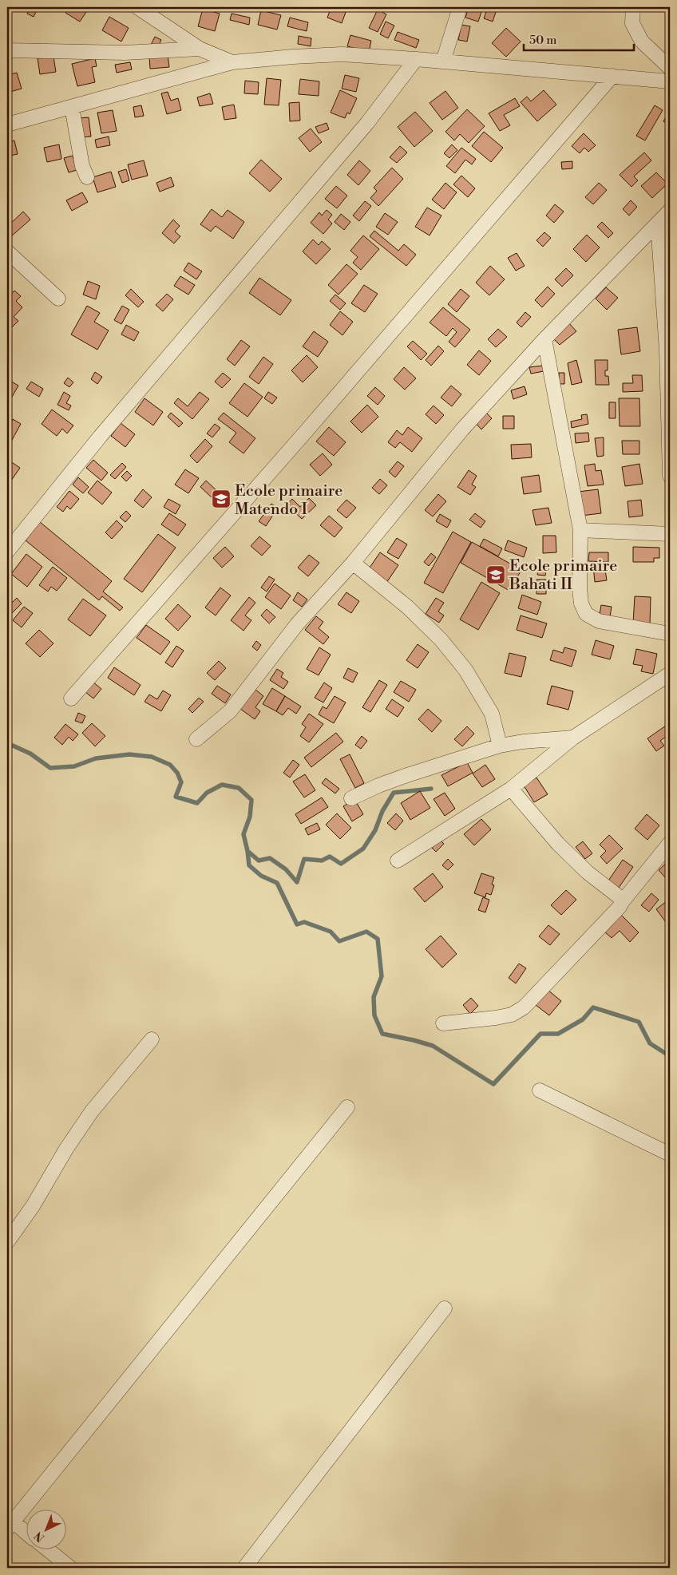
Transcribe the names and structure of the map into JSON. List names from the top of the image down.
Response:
{
  "places": {
    "school or university": ["Ecole primaire Matendo I", "Ecole primaire Bahati II"]
  },
  "scale_bar": "50 m",
  "north": "bottom left"
}
